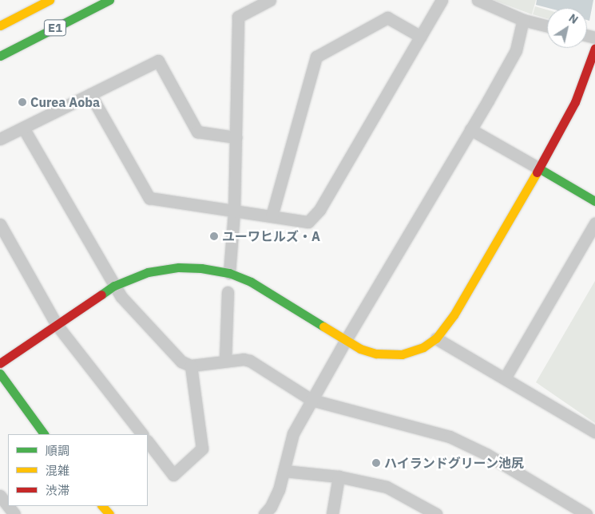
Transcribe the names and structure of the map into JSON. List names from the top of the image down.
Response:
{
  "streets": {
    "main road": ["E1"]
  },
  "places": ["Curea Aoba", "ユーワヒルズ・A", "ハイランドグリーン池尻"],
  "legend": ["順調", "混雑", "渋滞"],
  "north": "top right"
}
